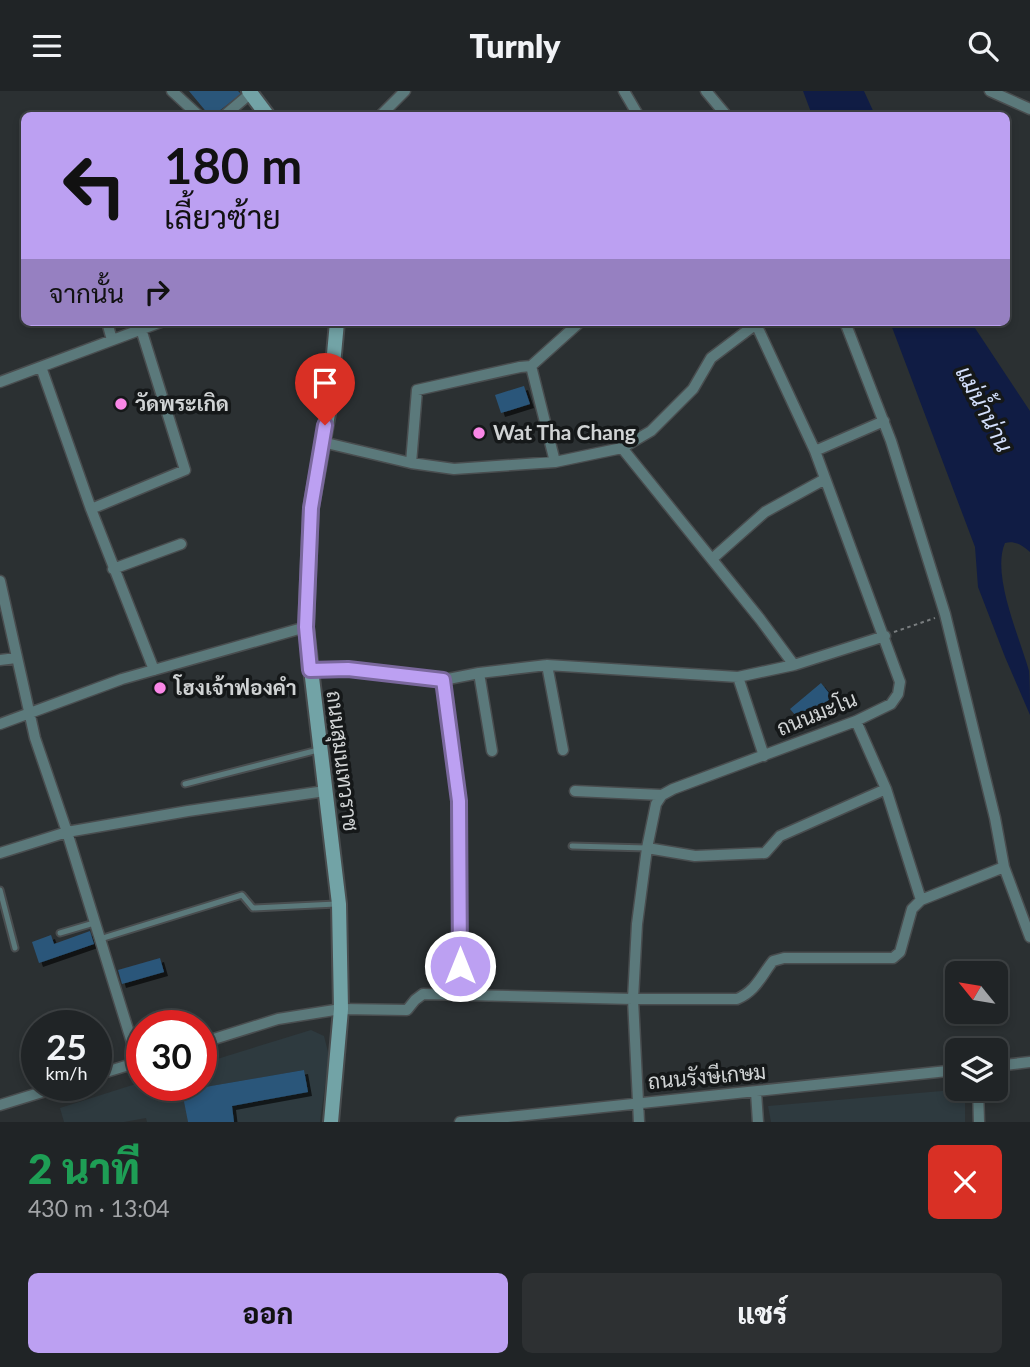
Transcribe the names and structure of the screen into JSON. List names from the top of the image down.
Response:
{
  "streets": {
    "street": ["ถนนมะโน", "ถนนสุมนเทวราช", "ถนนรังษีเกษม"]
  },
  "water": ["แม่น้ำน่าน"],
  "places": ["วัดพระเกิด", "Wat Tha Chang", "โฮงเจ้าฟองคำ"],
  "north": "top left",
  "page": {
    "header": "Turnly",
    "turn": ["180 m", "เลี้ยวซ้าย"],
    "then": "จากนั้น",
    "speed": "25 km/h",
    "limit": "30",
    "heading": ["2 นาที", "430 m · 13:04"],
    "buttons": ["ออก", "แชร์"]
  }
}
